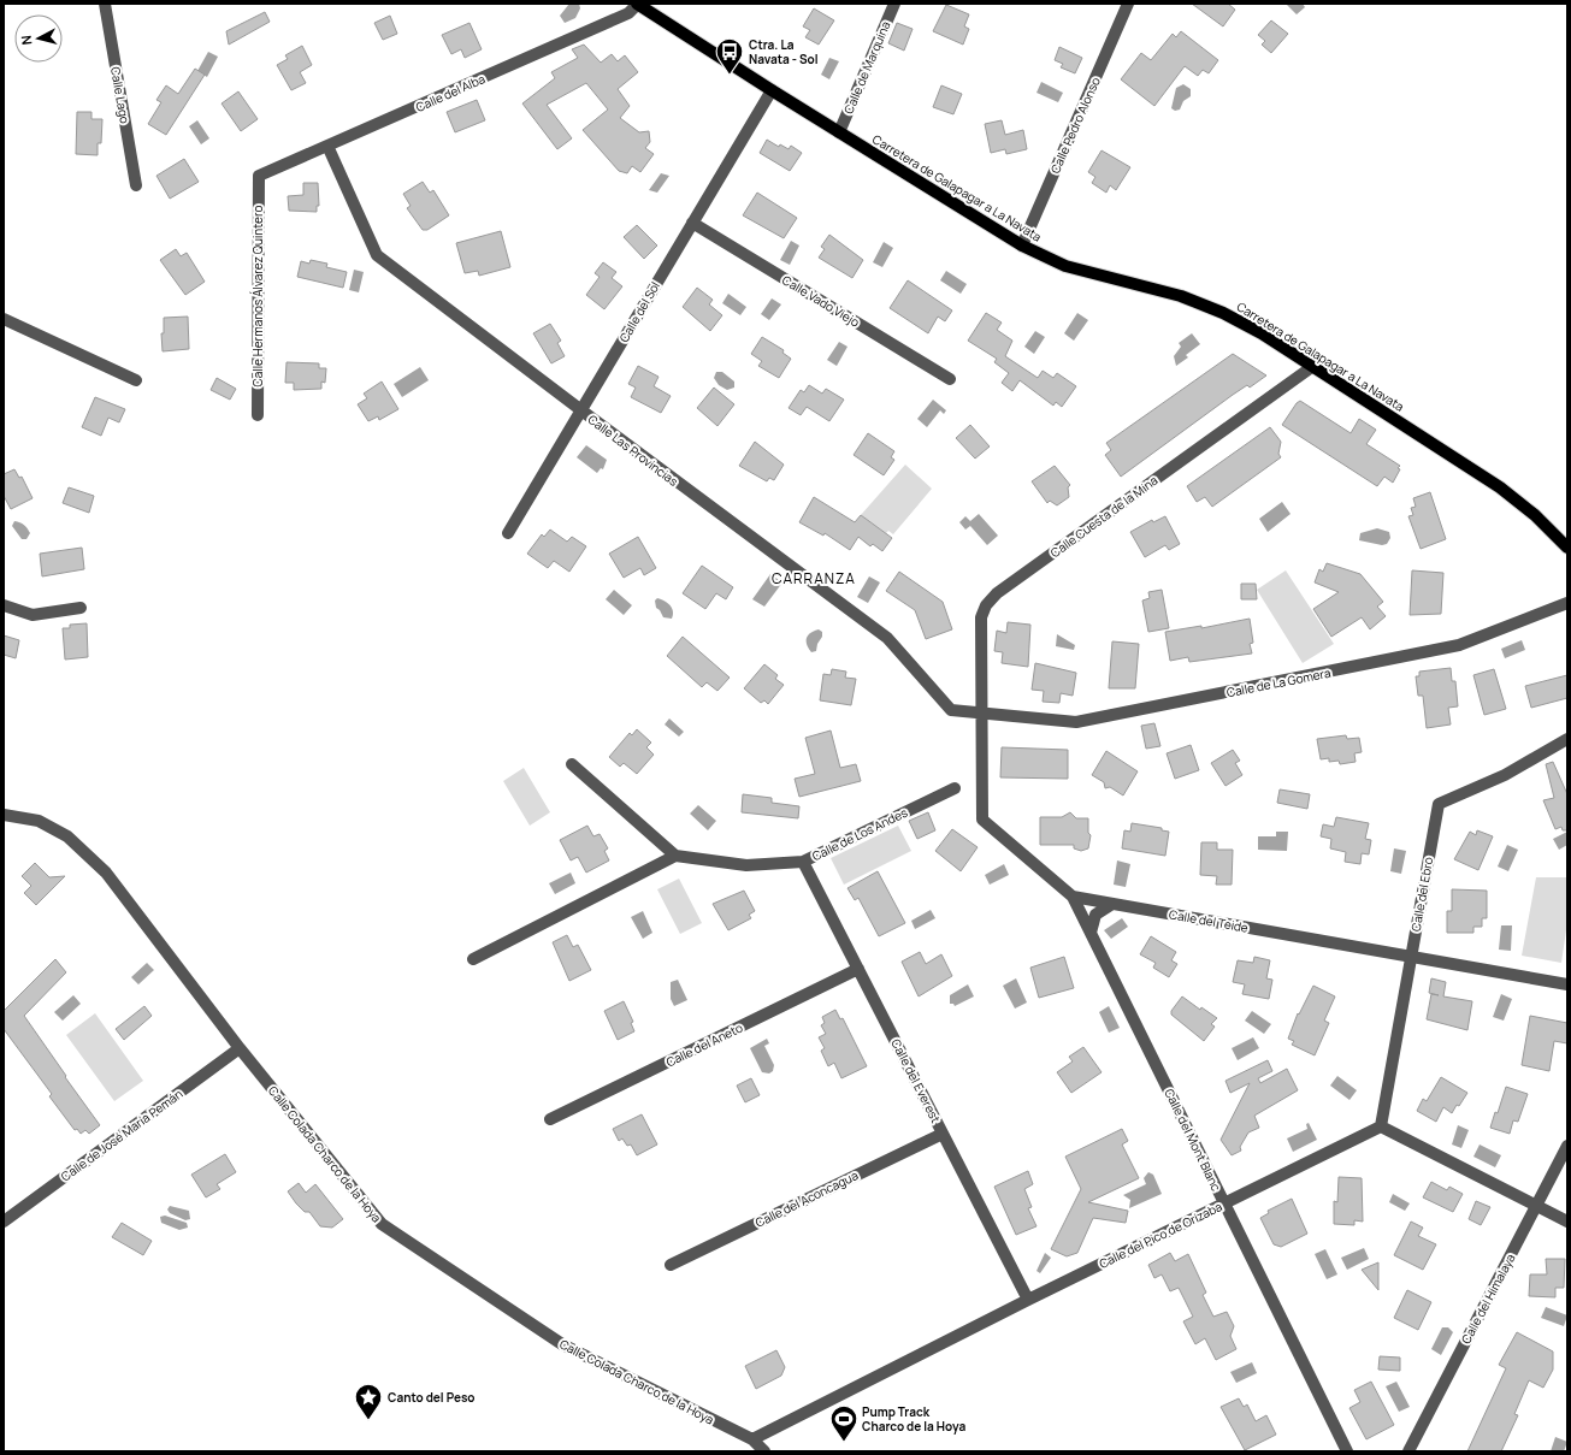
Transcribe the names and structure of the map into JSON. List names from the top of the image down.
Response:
{
  "streets": {
    "main road": ["Carretera de Galapagar a La Navata"],
    "street": [
      "Calle de Marquina",
      "Calle del Alba",
      "Calle Lago",
      "Calle Pedro Alonso",
      "Calle Hermanos Álvarez Quintero",
      "Calle Vado Viejo",
      "Calle del Sol",
      "Calle Las Provincias",
      "Calle Cuesta de la Mina",
      "Calle de La Gomera",
      "Calle de Los Andes",
      "Calle del Ebro",
      "Calle del Teide",
      "Calle del Aneto",
      "Calle del Everest",
      "Calle de José María Pemán",
      "Calle del Mont Blanc",
      "Calle Colada Charco de la Hoya",
      "Calle del Aconcagua",
      "Calle del Pico de Orizaba",
      "Calle del Himalaya"
    ]
  },
  "crossings": [
    ["Calle de Marquina", "Carretera de Galapagar a La Navata"],
    ["Calle del Alba", "Carretera de Galapagar a La Navata"],
    ["Calle del Alba", "Calle Hermanos Álvarez Quintero"],
    ["Calle del Alba", "Calle Las Provincias"],
    ["Calle Pedro Alonso", "Carretera de Galapagar a La Navata"],
    ["Carretera de Galapagar a La Navata", "Calle del Sol"],
    ["Carretera de Galapagar a La Navata", "Calle Cuesta de la Mina"],
    ["Calle Vado Viejo", "Calle del Sol"],
    ["Calle del Sol", "Calle Las Provincias"],
    ["Calle Las Provincias", "Calle Cuesta de la Mina"],
    ["Calle Las Provincias", "Calle de La Gomera"],
    ["Calle Cuesta de la Mina", "Calle de La Gomera"],
    ["Calle de Los Andes", "Calle del Everest"],
    ["Calle del Ebro", "Calle del Teide"],
    ["Calle del Ebro", "Calle del Pico de Orizaba"],
    ["Calle del Teide", "Calle del Mont Blanc"],
    ["Calle del Aneto", "Calle del Everest"],
    ["Calle del Everest", "Calle del Aconcagua"],
    ["Calle del Everest", "Calle del Pico de Orizaba"],
    ["Calle de José María Pemán", "Calle Colada Charco de la Hoya"],
    ["Calle del Mont Blanc", "Calle del Pico de Orizaba"],
    ["Calle Colada Charco de la Hoya", "Calle del Pico de Orizaba"]
  ],
  "districts": ["CARRANZA"],
  "places": {
    "bus stop": ["Ctra. La Navata - Sol"],
    "place": ["Canto del Peso"],
    "sports": ["Pump Track Charco de la Hoya"]
  },
  "north": "left"
}
